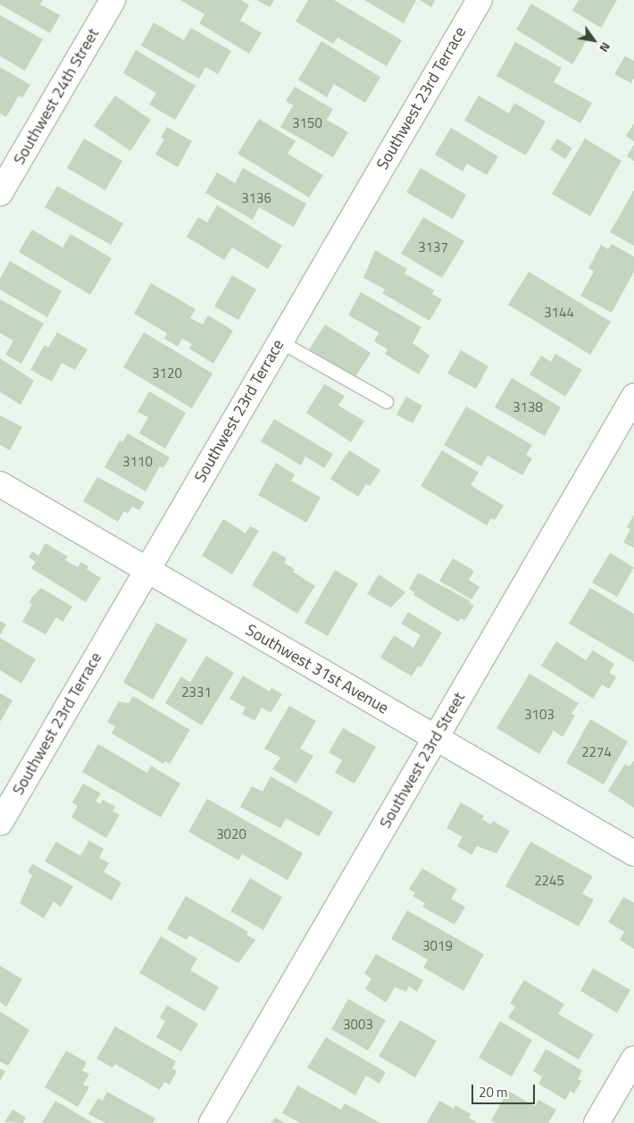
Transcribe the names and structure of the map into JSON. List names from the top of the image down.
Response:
{
  "streets": {
    "street": [
      "Southwest 24th Street",
      "Southwest 23rd Terrace",
      "Southwest 31st Avenue",
      "Southwest 23rd Street"
    ]
  },
  "crossings": [
    ["Southwest 23rd Terrace", "Southwest 31st Avenue"],
    ["Southwest 31st Avenue", "Southwest 23rd Street"]
  ],
  "house_numbers": [
    "3150",
    "3136",
    "3137",
    "3144",
    "3120",
    "3138",
    "3110",
    "2331",
    "3103",
    "2274",
    "3020",
    "2245",
    "3019",
    "3003"
  ],
  "scale_bar": "20 m",
  "north": "bottom right"
}
